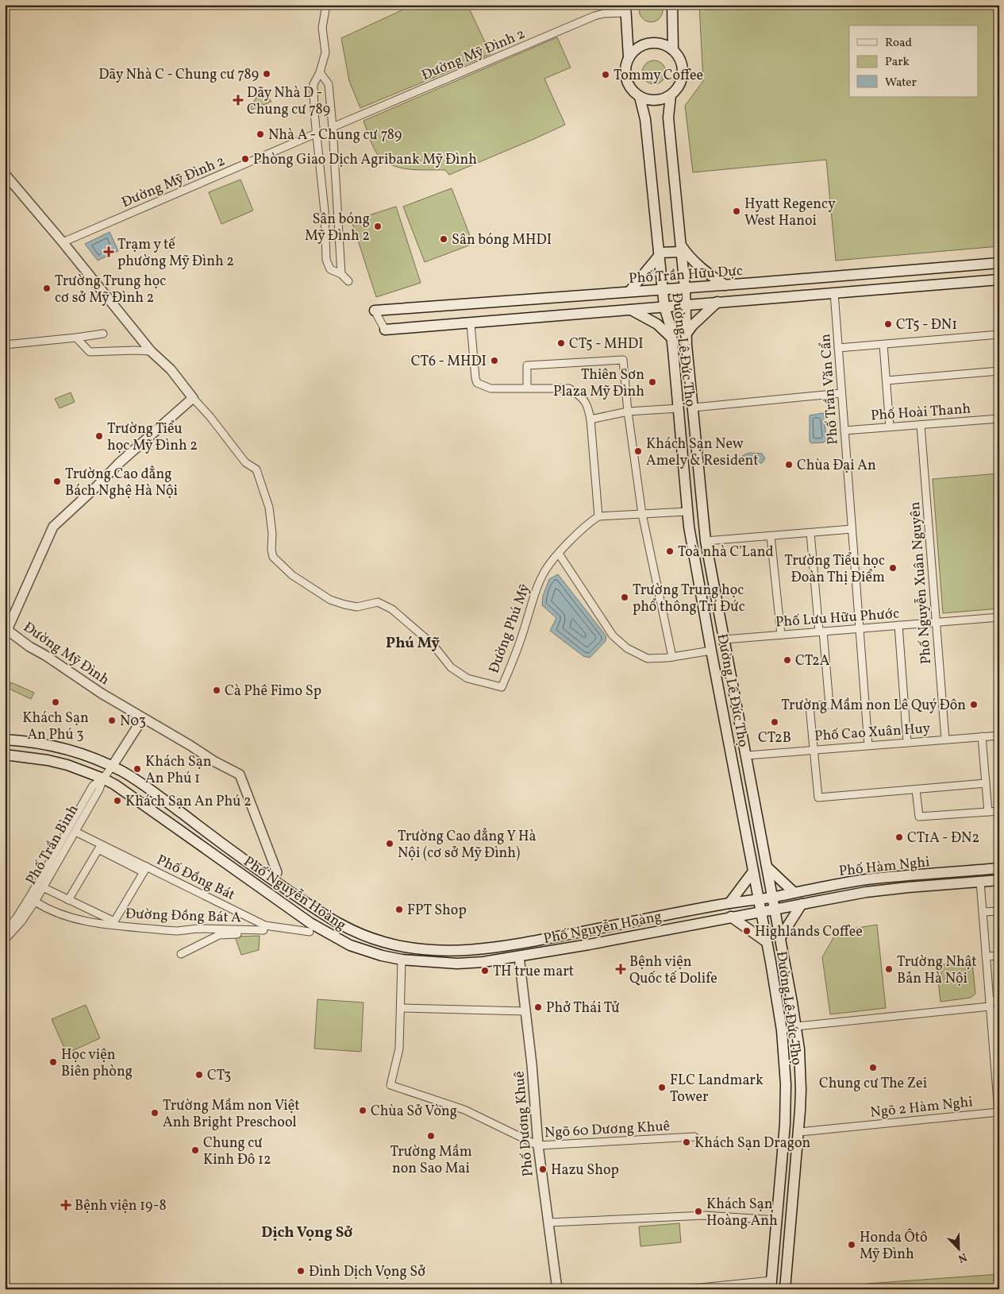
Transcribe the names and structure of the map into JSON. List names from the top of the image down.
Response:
{
  "streets": {
    "main road": [
      "Phố Trần Hữu Dực",
      "Đường Lê Đức Thọ",
      "Phố Hàm Nghi",
      "Phố Nguyễn Hoàng"
    ],
    "street": [
      "Đường Mỹ Đình 2",
      "Phố Trần Văn Cẩn",
      "Phố Hoài Thanh",
      "Phố Nguyễn Xuân Nguyên",
      "Phố Lưu Hữu Phước",
      "Đường Phú Mỹ",
      "Đường Mỹ Đình",
      "Phố Cao Xuân Huy",
      "Phố Trần Bình",
      "Phố Đồng Bát",
      "Đường Đồng Bát A",
      "Ngõ 2 Hàm Nghi",
      "Phố Dương Khuê",
      "Ngõ 60 Dương Khuê"
    ]
  },
  "crossings": [
    ["Phố Trần Hữu Dực", "Đường Lê Đức Thọ"],
    ["Đường Lê Đức Thọ", "Phố Lưu Hữu Phước"],
    ["Đường Lê Đức Thọ", "Phố Cao Xuân Huy"],
    ["Đường Lê Đức Thọ", "Phố Hàm Nghi"],
    ["Đường Lê Đức Thọ", "Phố Nguyễn Hoàng"],
    ["Đường Lê Đức Thọ", "Ngõ 2 Hàm Nghi"],
    ["Phố Trần Văn Cẩn", "Phố Hoài Thanh"],
    ["Phố Trần Văn Cẩn", "Phố Lưu Hữu Phước"],
    ["Phố Trần Văn Cẩn", "Phố Cao Xuân Huy"],
    ["Phố Hoài Thanh", "Phố Nguyễn Xuân Nguyên"],
    ["Phố Nguyễn Xuân Nguyên", "Phố Lưu Hữu Phước"],
    ["Phố Nguyễn Xuân Nguyên", "Phố Cao Xuân Huy"],
    ["Đường Phú Mỹ", "Đường Mỹ Đình"],
    ["Đường Mỹ Đình", "Phố Trần Bình"],
    ["Đường Mỹ Đình", "Phố Nguyễn Hoàng"],
    ["Phố Trần Bình", "Phố Đồng Bát"],
    ["Phố Trần Bình", "Phố Nguyễn Hoàng"],
    ["Phố Trần Bình", "Đường Đồng Bát A"],
    ["Phố Hàm Nghi", "Phố Nguyễn Hoàng"],
    ["Phố Hàm Nghi", "Ngõ 2 Hàm Nghi"],
    ["Phố Nguyễn Hoàng", "Phố Dương Khuê"],
    ["Phố Dương Khuê", "Ngõ 60 Dương Khuê"]
  ],
  "districts": ["Phú Mỹ", "Dịch Vọng Sở"],
  "places": {
    "other": [
      "Dãy Nhà C - Chung cư 789",
      "Tommy Coffee",
      "Nhà A - Chung cư 789",
      "Phòng Giao Dịch Agribank Mỹ Đình",
      "Hyatt Regency West Hanoi",
      "Sân bóng Mỹ Đình 2",
      "Sân bóng MHDI",
      "Trường Trung học cơ sở Mỹ Đình 2",
      "CT5 - ĐN1",
      "CT5 - MHDI",
      "CT6 - MHDI",
      "Thiên Sơn Plaza Mỹ Đình",
      "Trường Tiểu học Mỹ Đình 2",
      "Khách Sạn New Amely & Resident",
      "Chùa Đại An",
      "Trường Cao đẳng Bách Nghệ Hà Nội",
      "Toà nhà C'Land",
      "Trường Tiểu học Đoàn Thị Điểm",
      "Trường Trung học phổ thông Trí Đức",
      "CT2A",
      "Cà Phê Fimo Sp",
      "Khách Sạn An Phú 3",
      "Trường Mầm non Lê Quý Đôn",
      "N03",
      "CT2B",
      "Khách Sạn An Phú 1",
      "Khách Sạn An Phú 2",
      "CT1A - ĐN2",
      "Trường Cao đẳng Y Hà Nội (cơ sở Mỹ Đình)",
      "FPT Shop",
      "Highlands Coffee",
      "Trường Nhật Bản Hà Nội",
      "TH true mart",
      "Phở Thái Tử",
      "Học viện Biên phòng",
      "Chung cư The Zei",
      "CT3",
      "FLC Landmark Tower",
      "Chùa Sở Vòng",
      "Trường Mầm non Việt Anh Bright Preschool",
      "Trường Mầm non Sao Mai",
      "Khách Sạn Dragon",
      "Chung cư Kinh Đô 12",
      "Hazu Shop",
      "Khách Sạn Hoàng Anh",
      "Honda Ôtô Mỹ Đình",
      "Đình Dịch Vọng Sở"
    ],
    "health": [
      "Dãy Nhà D - Chung cư 789",
      "Trạm y tế phường Mỹ Đình 2",
      "Bệnh viện Quốc tế Dolife",
      "Bệnh viện 19-8"
    ]
  },
  "legend": ["Road", "Park", "Water"],
  "north": "bottom right"
}
